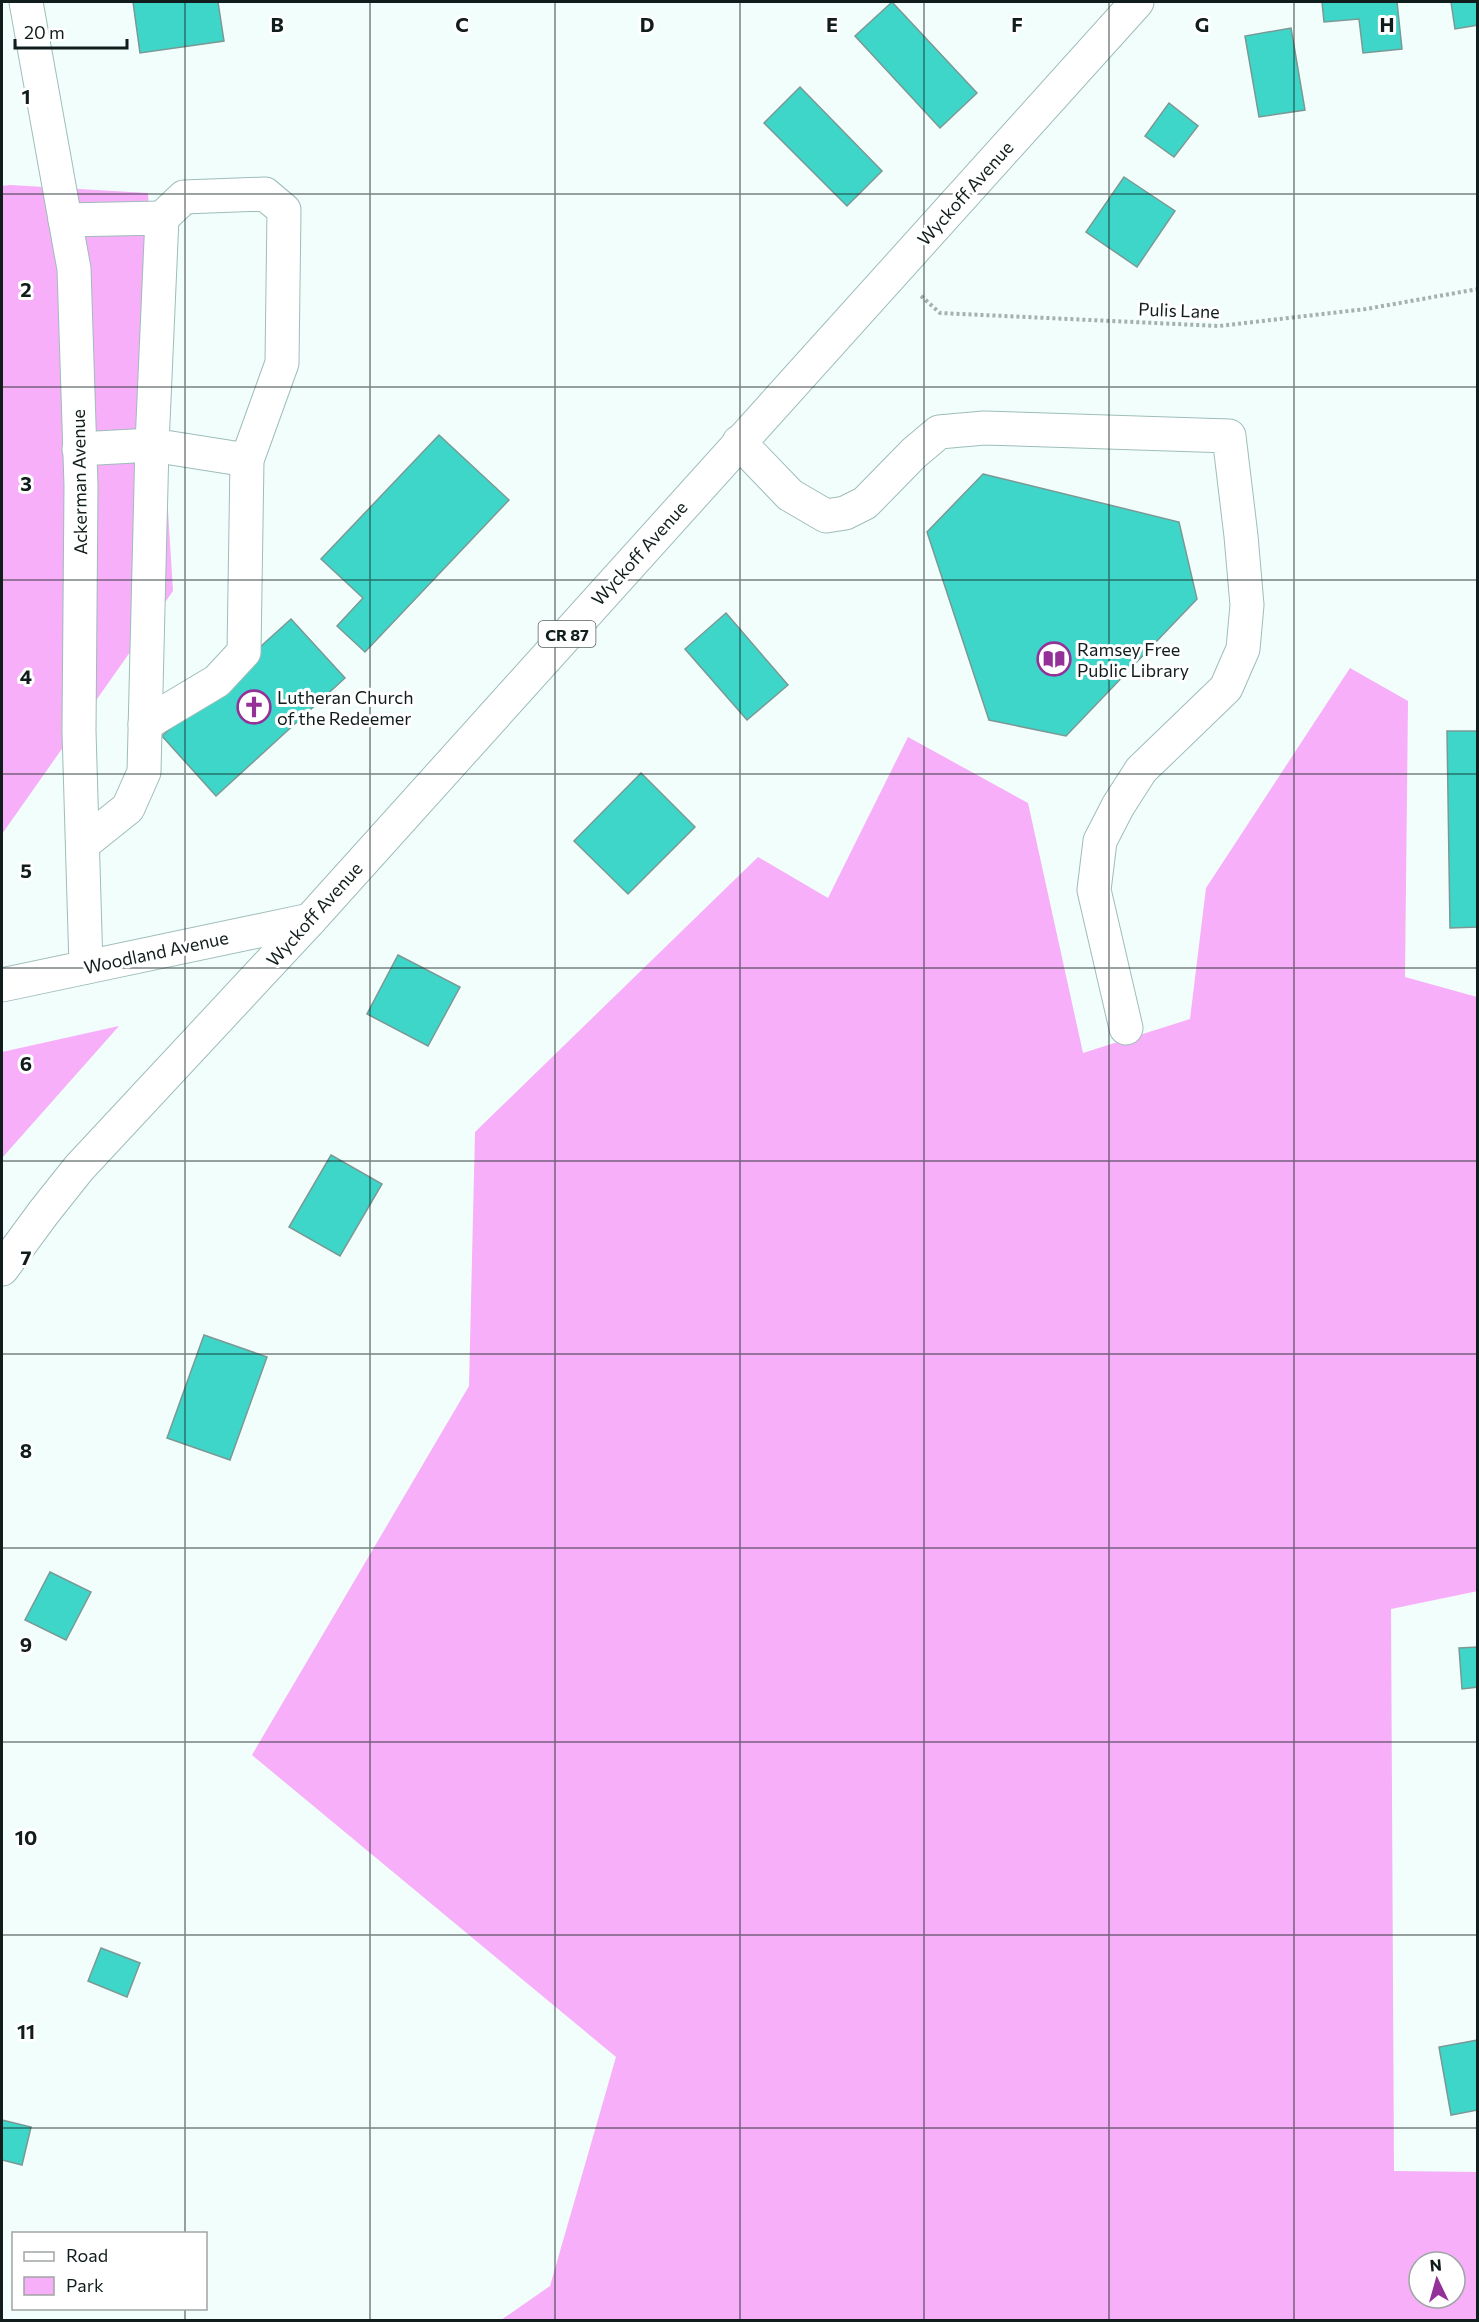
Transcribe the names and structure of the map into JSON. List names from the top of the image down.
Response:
{
  "streets": {
    "main road": [
      "Wyckoff Avenue",
      "Ackerman Avenue",
      "CR 87",
      "Woodland Avenue"
    ],
    "path": ["Pulis Lane"]
  },
  "crossings": [
    ["Wyckoff Avenue", "Pulis Lane"],
    ["Wyckoff Avenue", "Woodland Avenue"],
    ["Ackerman Avenue", "Woodland Avenue"]
  ],
  "places": {
    "library": ["Ramsey Free Public Library"],
    "church": ["Lutheran Church of the Redeemer"]
  },
  "legend": ["Road", "Park"],
  "scale_bar": "20 m",
  "north": "top",
  "grid": {
    "columns": [
      "B",
      "C",
      "D",
      "E",
      "F",
      "G",
      "H"
    ],
    "rows": [
      "1",
      "2",
      "3",
      "4",
      "5",
      "6",
      "7",
      "8",
      "9",
      "10",
      "11"
    ]
  }
}
